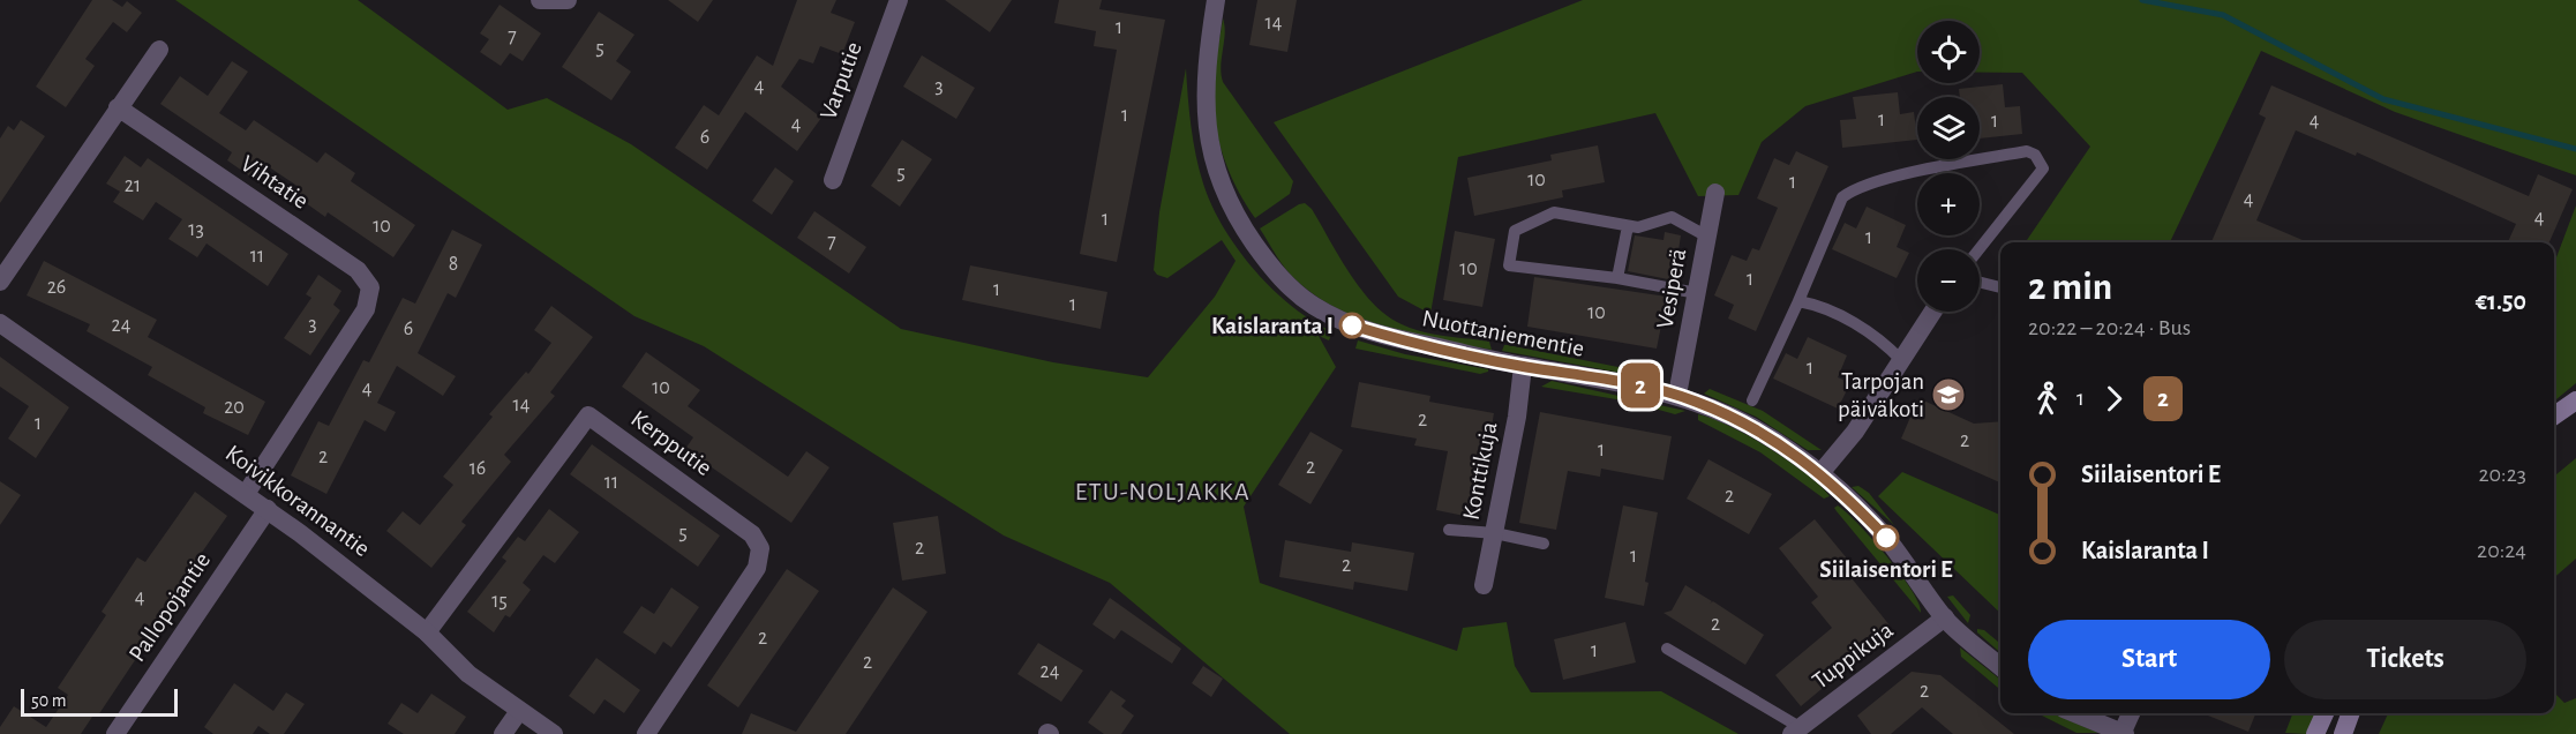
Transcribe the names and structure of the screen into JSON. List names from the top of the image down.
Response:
{
  "streets": {
    "street": [
      "Varputie",
      "Vihtatie",
      "Vesiperä",
      "Nuottaniementie",
      "Kerpputie",
      "Konttikuja",
      "Koivikkorannantie",
      "Pallopojantie",
      "Tuppikuja"
    ]
  },
  "crossings": [
    ["Vihtatie", "Koivikkorannantie"],
    ["Vesiperä", "Nuottaniementie"],
    ["Nuottaniementie", "Konttikuja"],
    ["Nuottaniementie", "Tuppikuja"],
    ["Kerpputie", "Koivikkorannantie"],
    ["Koivikkorannantie", "Pallopojantie"]
  ],
  "districts": ["ETU-NOLJAKKA"],
  "places": {
    "other": ["Kaislaranta I", "Siilaisentori E"],
    "school or university": ["Tarpojan päiväkoti"]
  },
  "lines": ["bus line 2"],
  "house_numbers": [
    "14",
    "1",
    "7",
    "5",
    "4",
    "3",
    "1",
    "1",
    "1",
    "4",
    "4",
    "6",
    "5",
    "10",
    "1",
    "21",
    "4",
    "4",
    "1",
    "10",
    "13",
    "1",
    "7",
    "11",
    "8",
    "10",
    "1",
    "26",
    "1",
    "1",
    "10",
    "3",
    "24",
    "6",
    "1",
    "10",
    "4",
    "14",
    "20",
    "2",
    "1",
    "2",
    "1",
    "2",
    "2",
    "16",
    "11",
    "2",
    "5",
    "2",
    "1",
    "2",
    "4",
    "15",
    "2",
    "2",
    "1",
    "2",
    "24",
    "2"
  ],
  "scale_bar": "50 m",
  "page": {
    "on_map": "2",
    "map_buttons": ["+", "−"],
    "heading": ["2 min", "20:22 – 20:24 · Bus", "€1.50"],
    "legs": ["1", "2"],
    "list": [
      {
        "name": "Siilaisentori E",
        "value": "20:23"
      },
      {
        "name": "Kaislaranta I",
        "value": "20:24"
      }
    ],
    "buttons": ["Start", "Tickets"],
    "scale": "50 m"
  }
}
